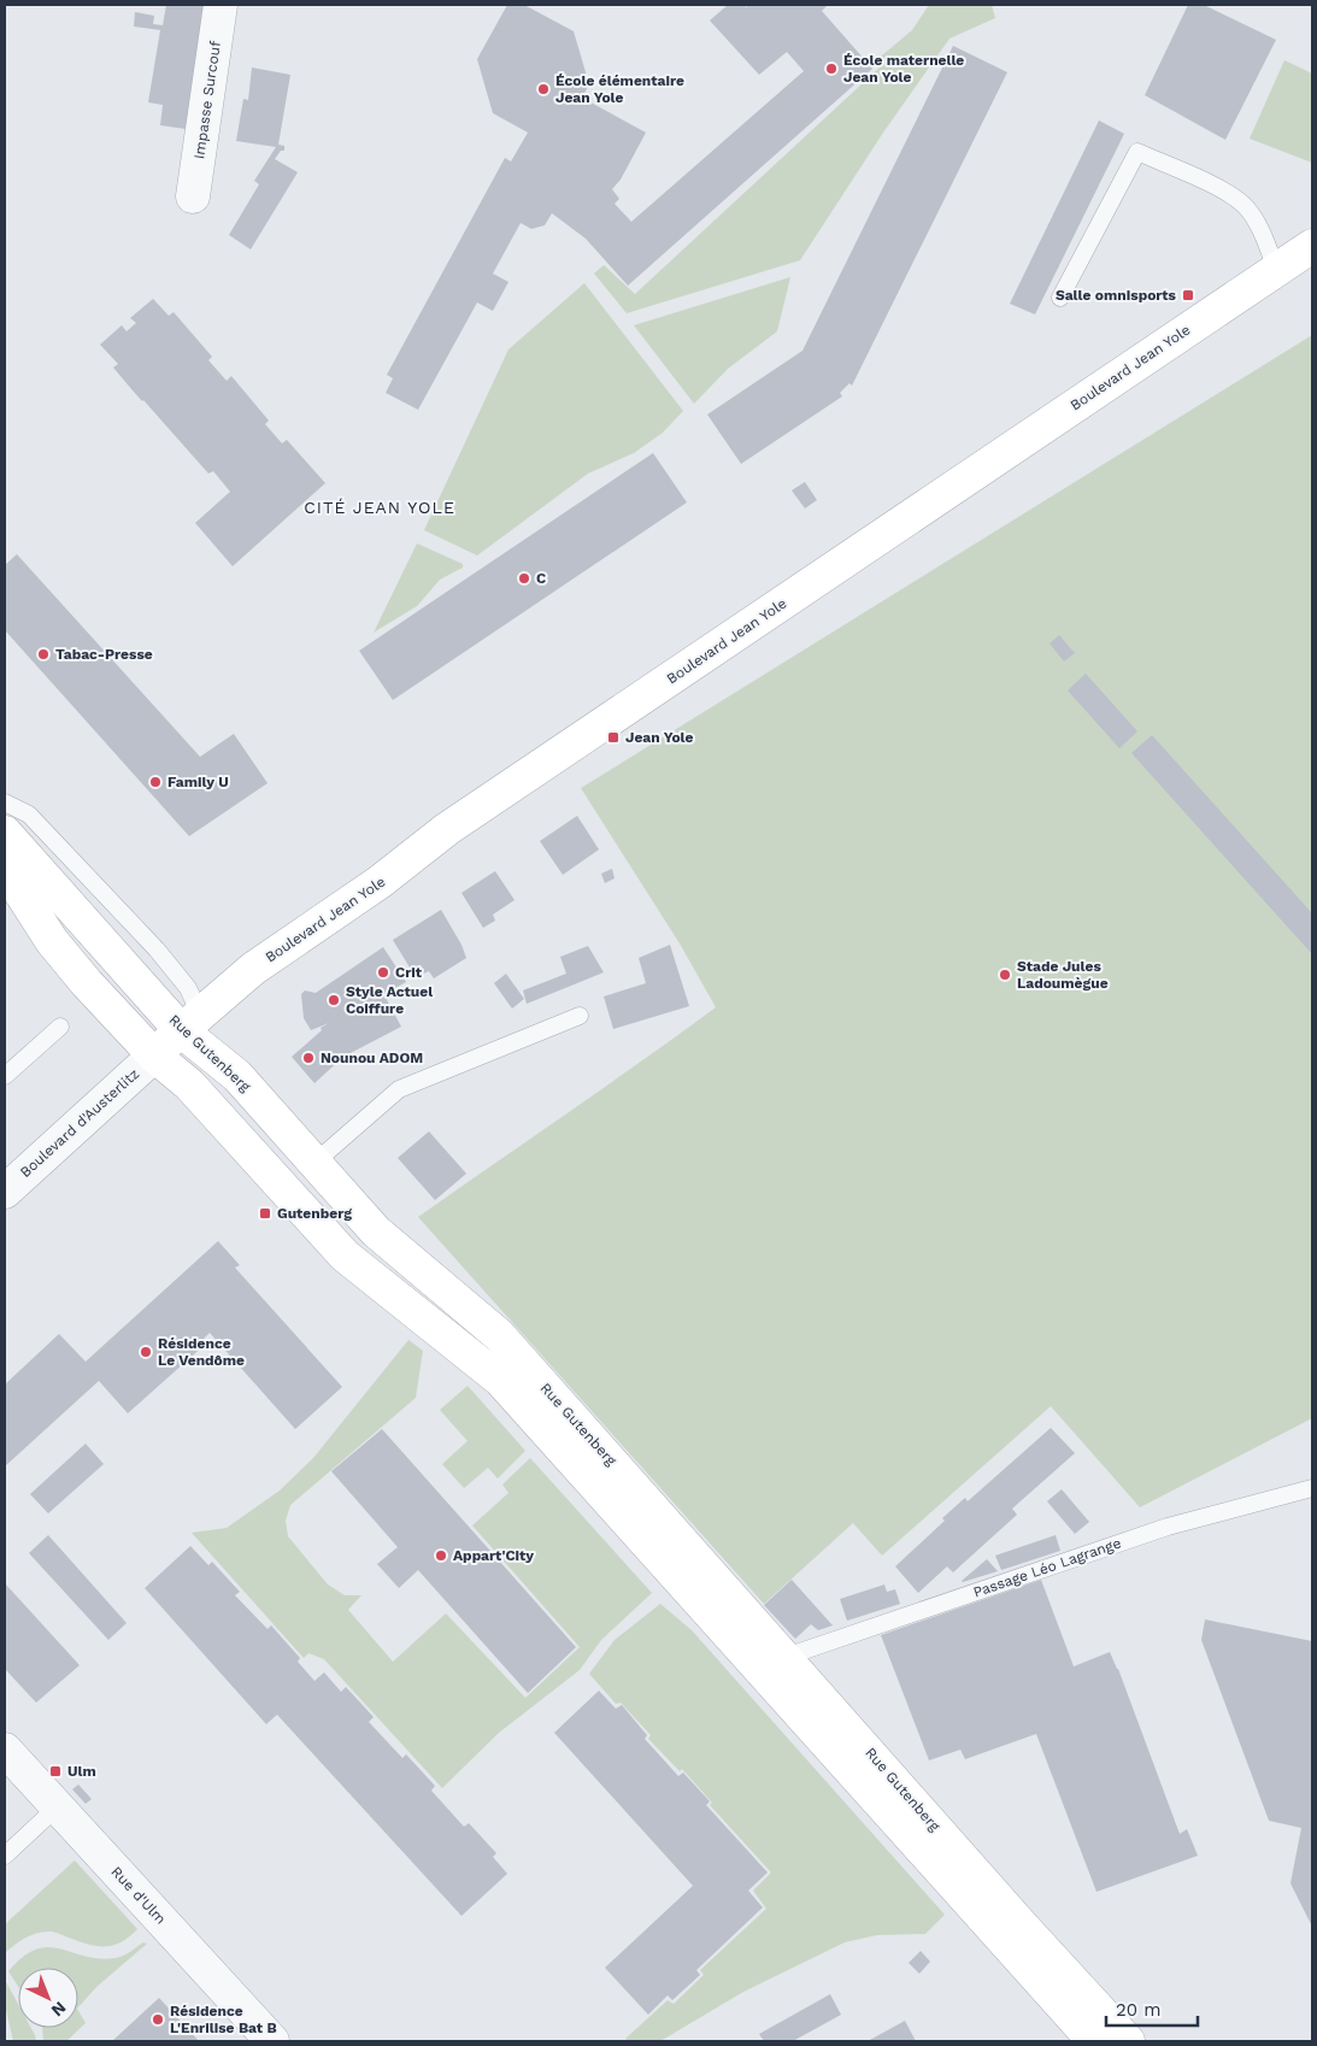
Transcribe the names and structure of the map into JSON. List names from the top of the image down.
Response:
{
  "streets": {
    "main road": ["Boulevard Jean Yole", "Rue Gutenberg"],
    "street": ["Impasse Surcouf", "Boulevard d'Austerlitz", "Rue d'Ulm"],
    "lane": ["Passage Léo Lagrange"]
  },
  "crossings": [
    ["Boulevard Jean Yole", "Rue Gutenberg"],
    ["Boulevard Jean Yole", "Boulevard d'Austerlitz"],
    ["Rue Gutenberg", "Boulevard d'Austerlitz"],
    ["Rue Gutenberg", "Passage Léo Lagrange"]
  ],
  "districts": ["CITÉ JEAN YOLE"],
  "places": {
    "other": [
      "École maternelle Jean Yole",
      "École élémentaire Jean Yole",
      "C",
      "Tabac-Presse",
      "Family U",
      "Crit",
      "Stade Jules Ladoumègue",
      "Style Actuel Coiffure",
      "Nounou ADOM",
      "Résidence Le Vendôme",
      "Appart'City",
      "Résidence L'Enrilise Bat B"
    ],
    "transit": [
      "Salle omnisports",
      "Jean Yole",
      "Gutenberg",
      "Ulm"
    ]
  },
  "scale_bar": "20 m",
  "north": "bottom right"
}
